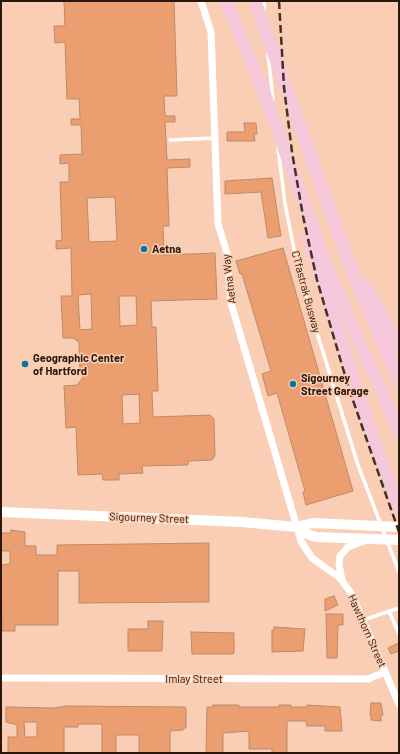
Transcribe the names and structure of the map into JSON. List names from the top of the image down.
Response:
{
  "streets": {
    "main road": ["Sigourney Street"],
    "street": ["Aetna Way", "Hawthorn Street", "Imlay Street"],
    "lane": ["CTfastrak Busway"]
  },
  "crossings": [
    ["Aetna Way", "Sigourney Street"],
    ["Aetna Way", "Hawthorn Street"],
    ["Sigourney Street", "Hawthorn Street"],
    ["Hawthorn Street", "Imlay Street"]
  ],
  "places": ["Aetna", "Geographic Center of Hartford", "Sigourney Street Garage"]
}
